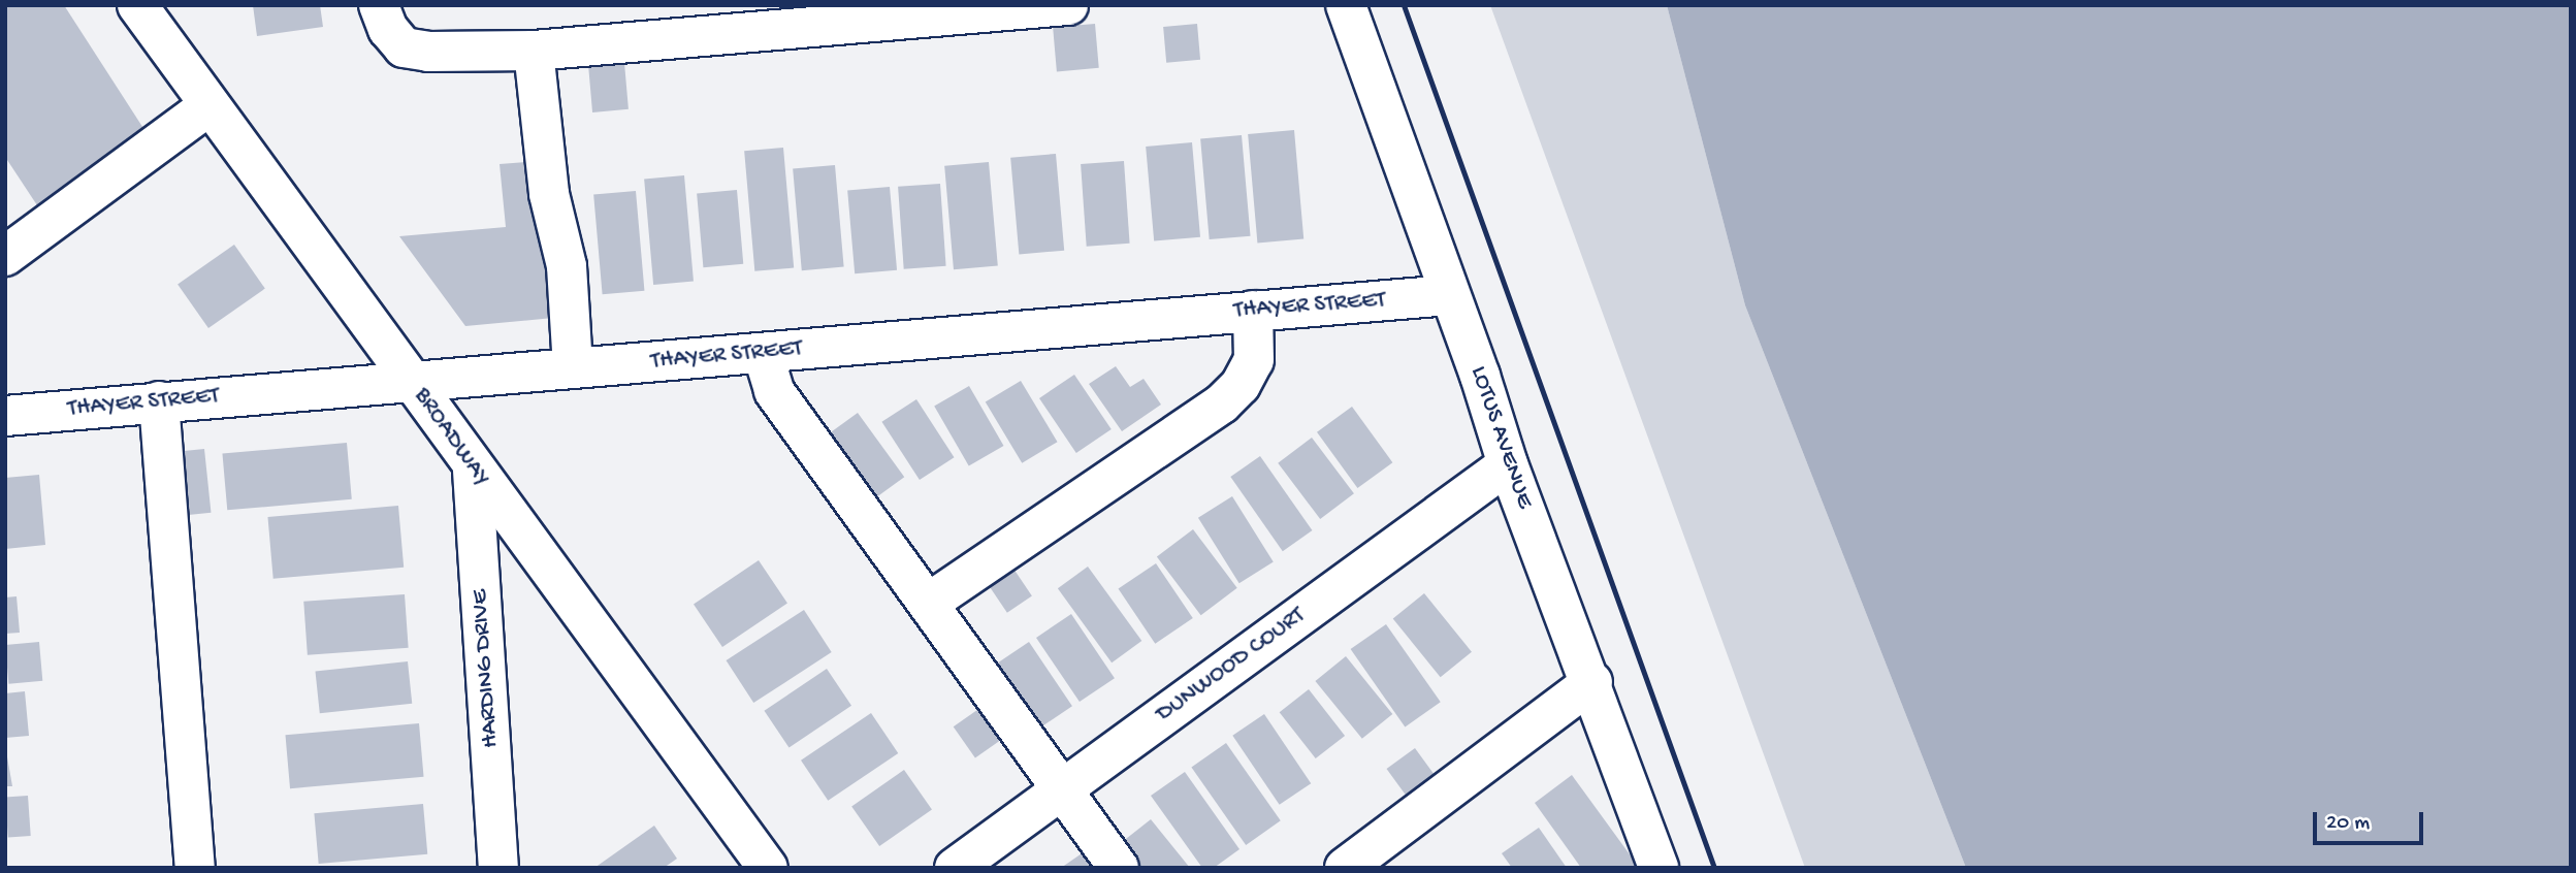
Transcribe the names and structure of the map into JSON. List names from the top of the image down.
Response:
{
  "streets": {
    "street": [
      "THAYER STREET",
      "BROADWAY",
      "LOTUS AVENUE",
      "DUNWOOD COURT",
      "HARDING DRIVE"
    ]
  },
  "crossings": [
    ["THAYER STREET", "BROADWAY"],
    ["THAYER STREET", "LOTUS AVENUE"],
    ["BROADWAY", "HARDING DRIVE"],
    ["LOTUS AVENUE", "DUNWOOD COURT"]
  ],
  "scale_bar": "20 m"
}
